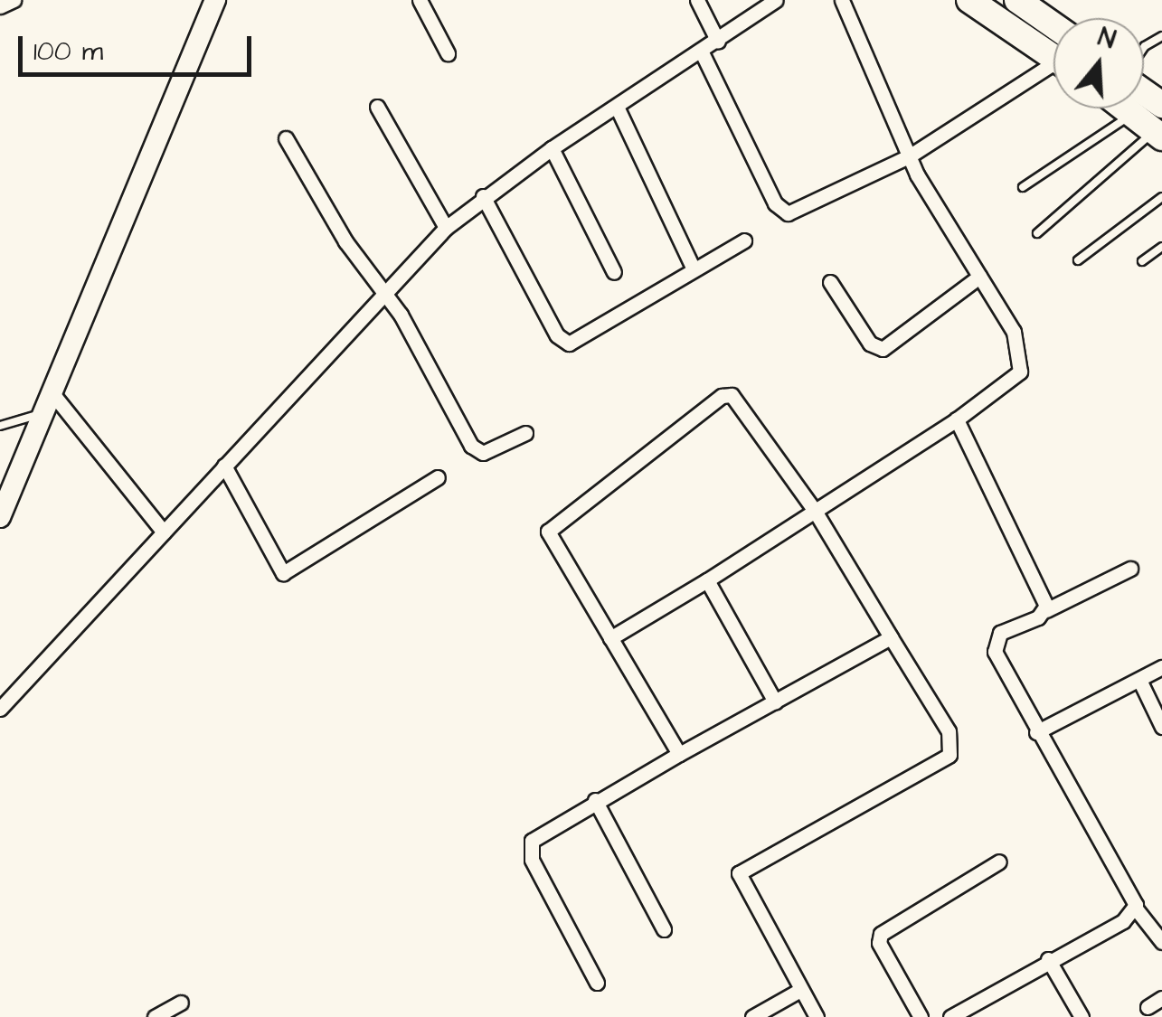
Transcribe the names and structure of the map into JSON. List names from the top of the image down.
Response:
{
  "scale_bar": "100 m",
  "north": "top"
}
